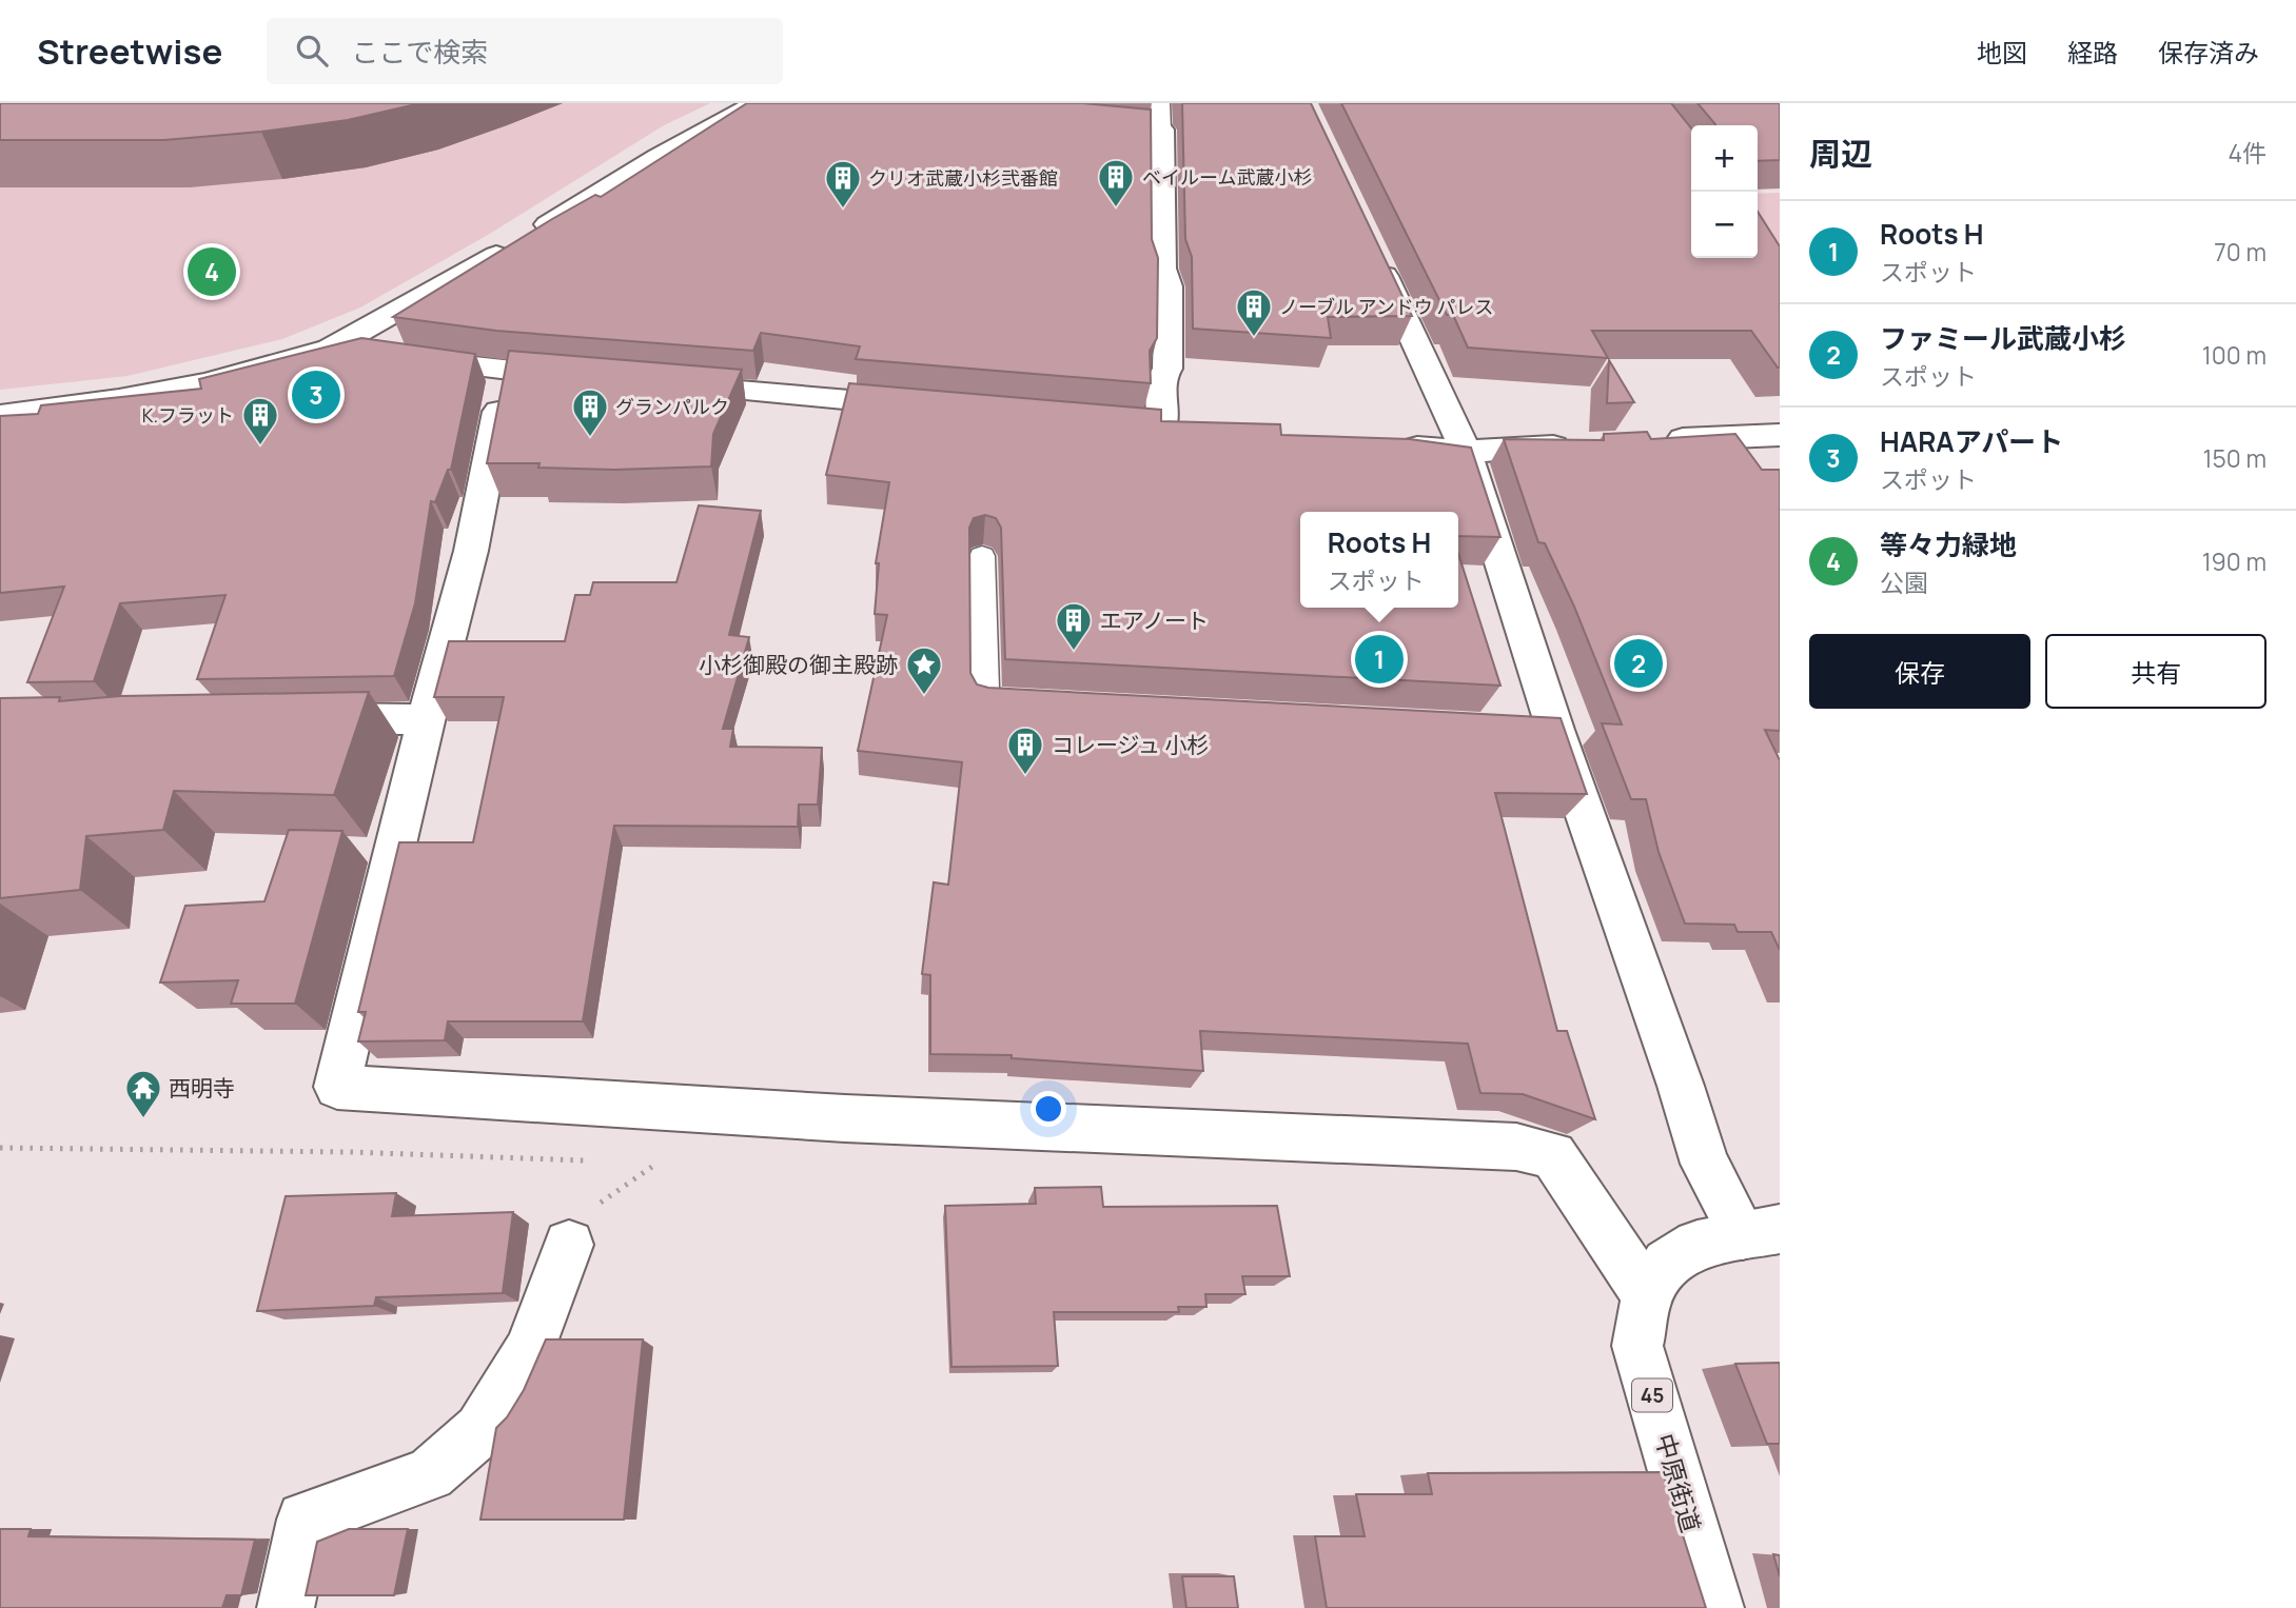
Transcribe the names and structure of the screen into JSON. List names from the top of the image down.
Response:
{
  "streets": {
    "street": ["45", "中原街道"]
  },
  "places": {
    "building": [
      "ベイルーム武蔵小杉",
      "クリオ武蔵小杉弐番館",
      "ノーブル アンドウ パレス",
      "グランパルク",
      "K.フラット",
      "エアノート",
      "コレージュ 小杉"
    ],
    "place": ["小杉御殿の御主殿跡"],
    "temple": ["西明寺"]
  },
  "page": {
    "header": "Streetwise",
    "search": "ここで検索",
    "nav": ["地図", "経路", "保存済み"],
    "heading": ["周辺", "4件"],
    "map_buttons": ["+", "−"],
    "list": [
      {
        "mark": "1",
        "name": "Roots H",
        "note": "スポット",
        "value": "70 m"
      },
      {
        "mark": "2",
        "name": "ファミール武蔵小杉",
        "note": "スポット",
        "value": "100 m"
      },
      {
        "mark": "3",
        "name": "HARAアパート",
        "note": "スポット",
        "value": "150 m"
      },
      {
        "mark": "4",
        "name": "等々力緑地",
        "note": "公園",
        "value": "190 m"
      }
    ],
    "pins": [
      "4",
      "3",
      "1",
      "2"
    ],
    "popup": ["Roots H", "スポット"],
    "buttons": ["保存", "共有"]
  }
}
